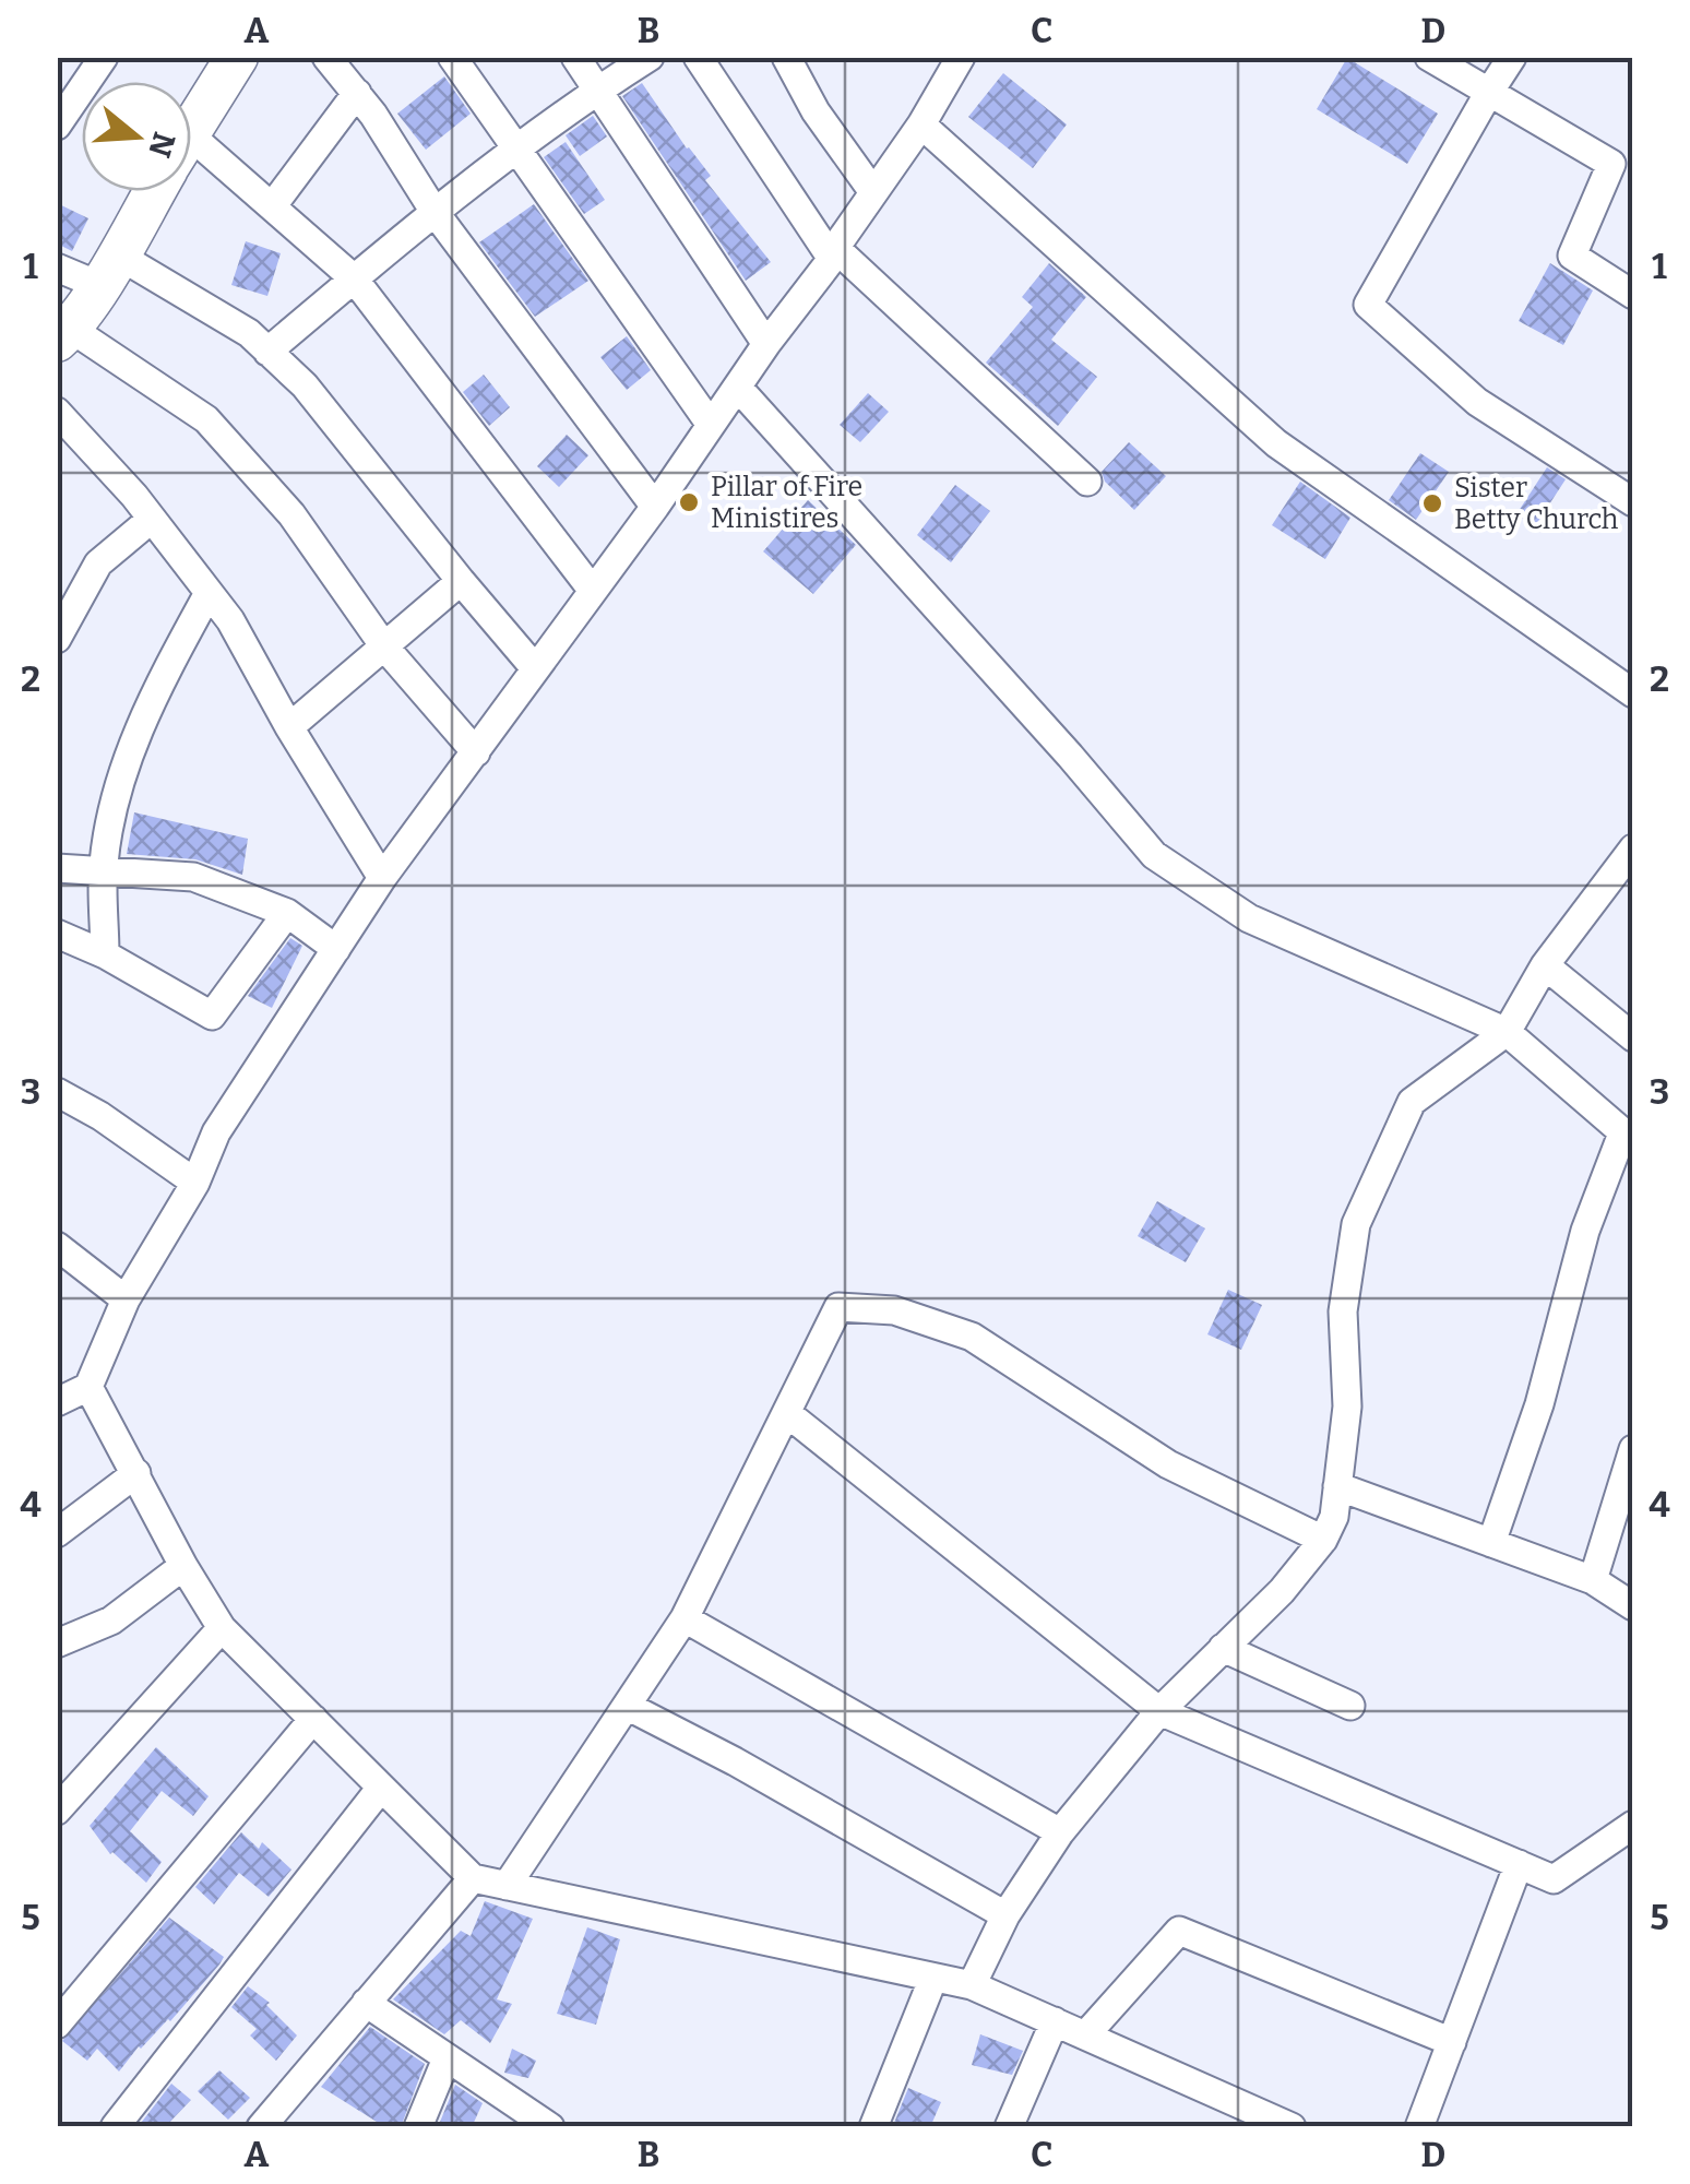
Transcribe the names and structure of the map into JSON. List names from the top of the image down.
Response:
{
  "places": ["Pillar of Fire Ministires", "Sister Betty Church"],
  "north": "right",
  "grid": {
    "columns": [
      "A",
      "B",
      "C",
      "D"
    ],
    "rows": [
      "1",
      "2",
      "3",
      "4",
      "5"
    ]
  }
}
